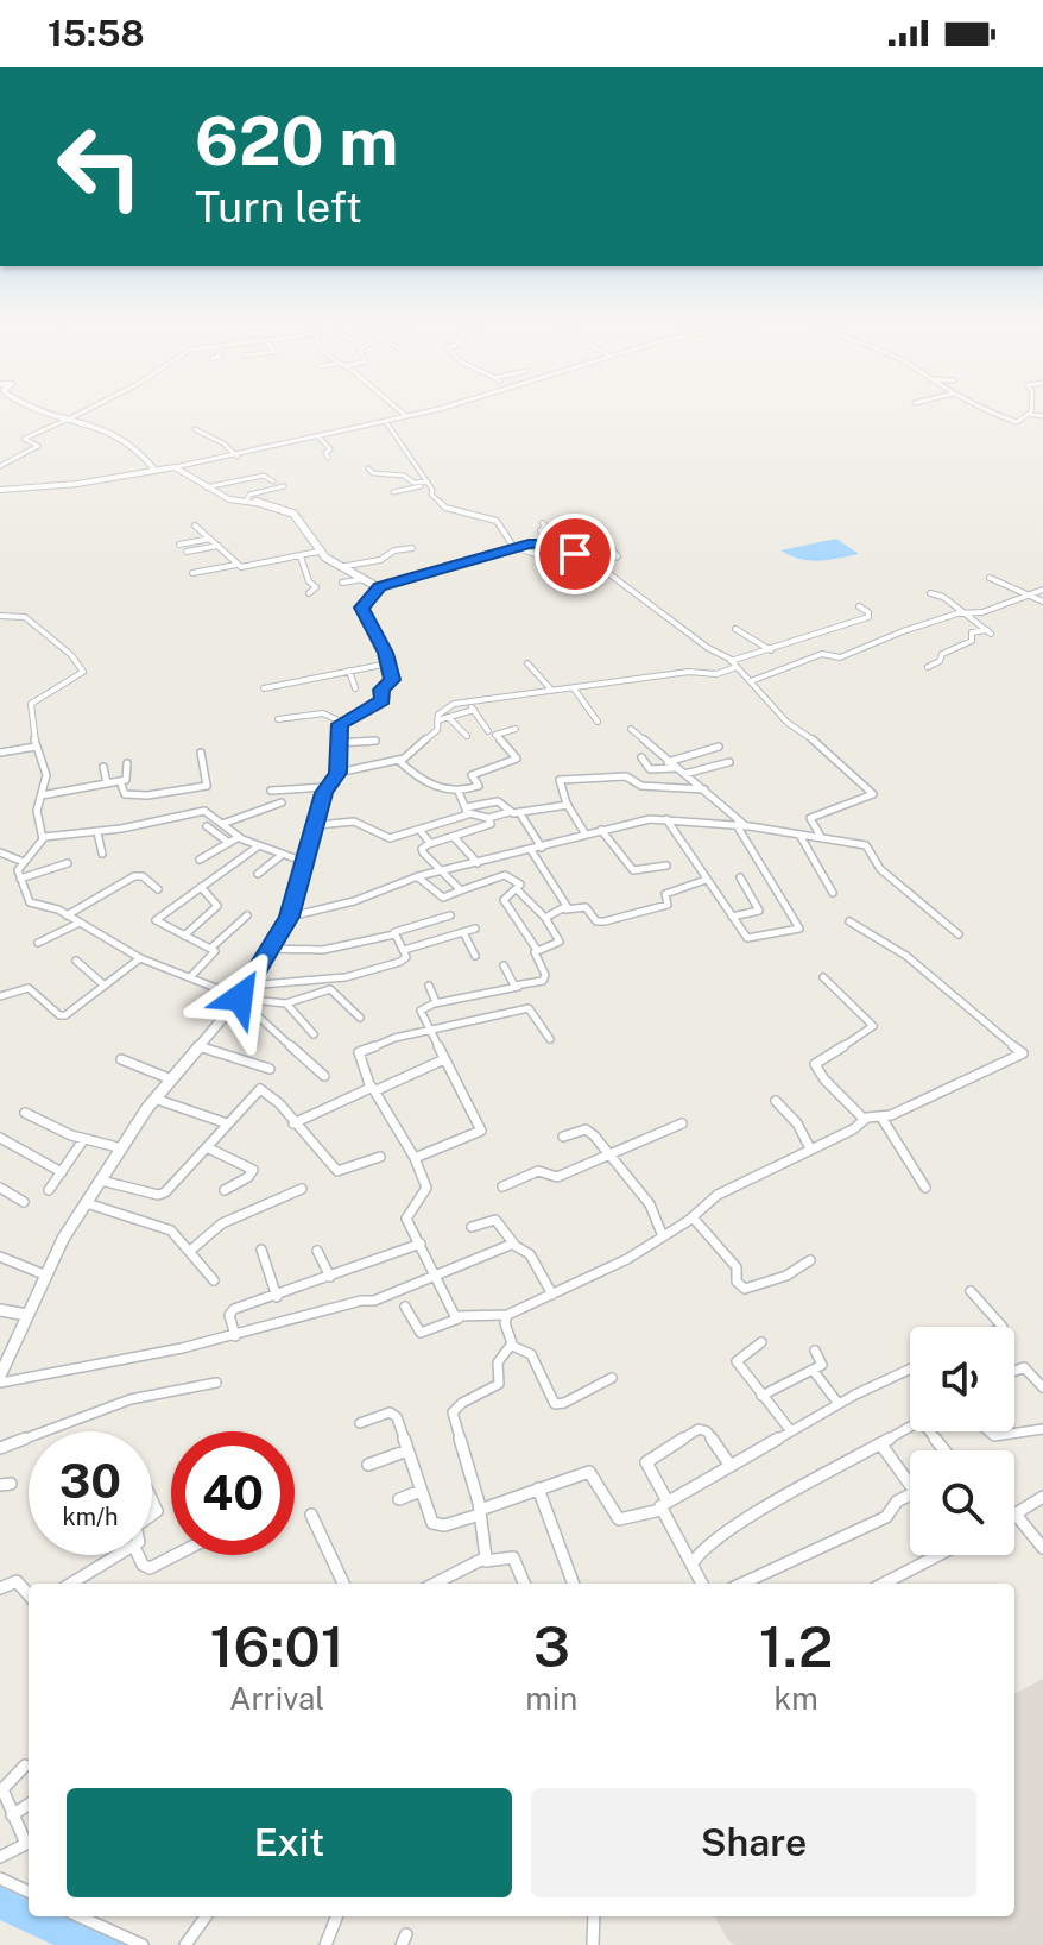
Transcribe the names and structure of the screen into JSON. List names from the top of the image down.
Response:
{
  "page": {
    "status": "15:58",
    "turn": ["620 m", "Turn left"],
    "speed": "30 km/h",
    "limit": "40",
    "eta": [
      "16:01",
      "Arrival",
      "3",
      "min",
      "1.2",
      "km"
    ],
    "buttons": ["Exit", "Share"]
  }
}
